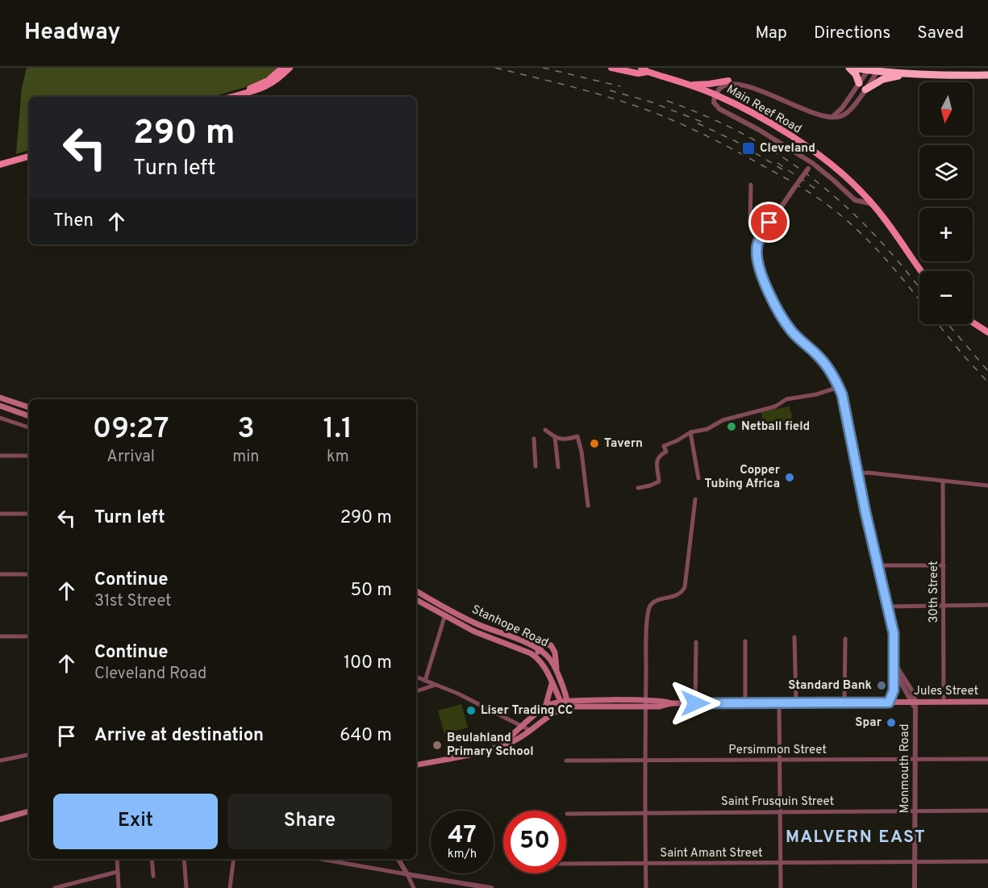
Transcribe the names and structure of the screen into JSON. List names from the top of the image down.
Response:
{
  "streets": {
    "main road": ["Main Reef Road", "Stanhope Road", "Jules Street"],
    "street": [
      "30th Street",
      "Persimmon Street",
      "Monmouth Road",
      "Saint Frusquin Street",
      "Saint Amant Street"
    ]
  },
  "crossings": [
    ["30th Street", "Jules Street"],
    ["Stanhope Road", "Jules Street"],
    ["Jules Street", "Monmouth Road"],
    ["Persimmon Street", "Monmouth Road"],
    ["Monmouth Road", "Saint Frusquin Street"],
    ["Monmouth Road", "Saint Amant Street"]
  ],
  "districts": ["MALVERN EAST"],
  "places": {
    "transit": ["Cleveland"],
    "other": [
      "Netball field",
      "Tavern",
      "Copper Tubing Africa",
      "Standard Bank",
      "Liser Trading CC",
      "Spar",
      "Beulahland Primary School"
    ]
  },
  "north": "bottom",
  "page": {
    "header": "Headway",
    "nav": ["Map", "Directions", "Saved"],
    "map_buttons": ["+", "−"],
    "turn": ["290 m", "Turn left"],
    "then": "Then",
    "eta": [
      "09:27",
      "Arrival",
      "3",
      "min",
      "1.1",
      "km"
    ],
    "list": [
      {
        "name": "Turn left",
        "value": "290 m"
      },
      {
        "name": "Continue",
        "note": "31st Street",
        "value": "50 m"
      },
      {
        "name": "Continue",
        "note": "Cleveland Road",
        "value": "100 m"
      },
      {
        "name": "Arrive at destination",
        "value": "640 m"
      }
    ],
    "buttons": ["Exit", "Share"],
    "speed": "47 km/h",
    "limit": "50"
  }
}
